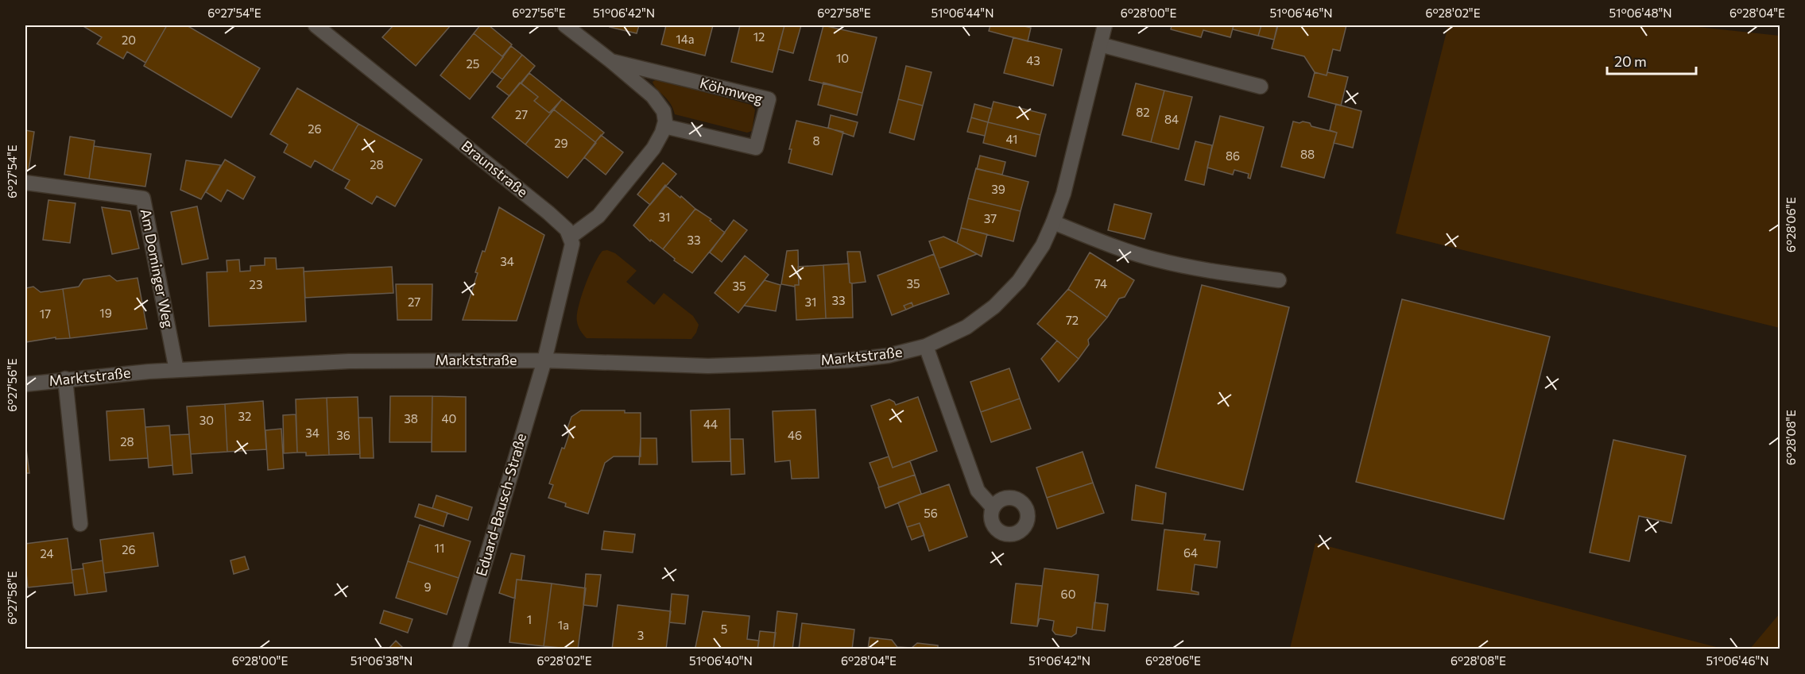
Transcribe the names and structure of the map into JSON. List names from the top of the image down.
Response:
{
  "streets": {
    "street": [
      "Köhmweg",
      "Braunstraße",
      "Am Dominger Weg",
      "Marktstraße",
      "Eduard-Bausch-Straße"
    ]
  },
  "crossings": [
    ["Am Dominger Weg", "Marktstraße"],
    ["Marktstraße", "Eduard-Bausch-Straße"]
  ],
  "house_numbers": [
    "12",
    "14a",
    "20",
    "10",
    "43",
    "25",
    "82",
    "27",
    "84",
    "26",
    "41",
    "8",
    "29",
    "88",
    "86",
    "28",
    "39",
    "31",
    "37",
    "33",
    "34",
    "35",
    "74",
    "23",
    "35",
    "33",
    "27",
    "31",
    "19",
    "17",
    "72",
    "32",
    "38",
    "40",
    "30",
    "44",
    "34",
    "36",
    "46",
    "28",
    "56",
    "11",
    "26",
    "64",
    "24",
    "9",
    "60",
    "1",
    "1a",
    "5",
    "3"
  ],
  "scale_bar": "20 m",
  "coordinates": [
    "6°27'54\"E",
    "6°27'56\"E",
    "51°06'42\"N",
    "6°27'58\"E",
    "51°06'44\"N",
    "6°28'00\"E",
    "51°06'46\"N",
    "6°28'02\"E",
    "51°06'48\"N",
    "6°28'04\"E",
    "6°28'06\"E",
    "6°28'08\"E",
    "51°06'38\"N",
    "51°06'40\"N"
  ]
}
